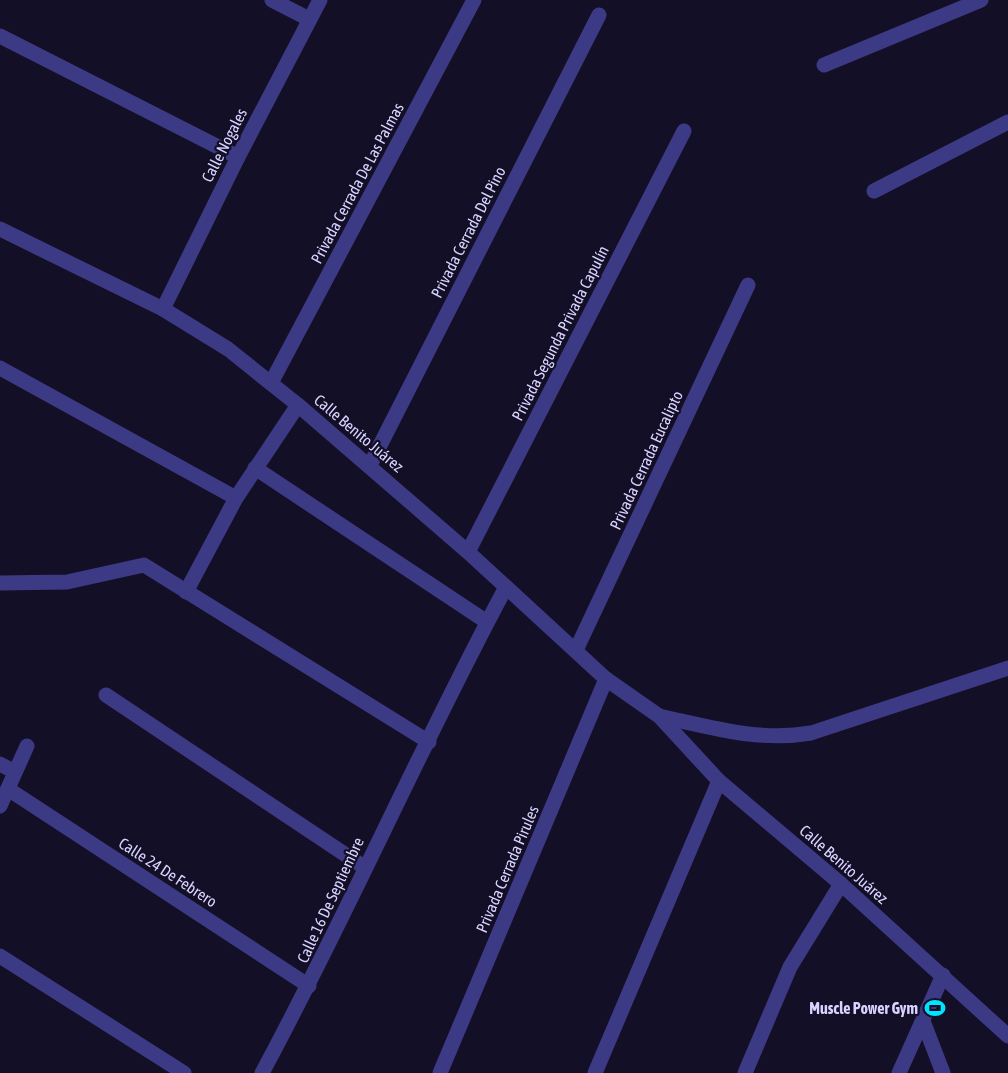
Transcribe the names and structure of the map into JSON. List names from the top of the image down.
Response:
{
  "streets": {
    "street": [
      "Calle Nogales",
      "Privada Cerrada De Las Palmas",
      "Privada Cerrada Del Pino",
      "Privada Segunda Privada Capulín",
      "Calle Benito Juárez",
      "Privada Cerrada Eucalipto",
      "Privada Cerrada Pirules",
      "Calle 24 De Febrero",
      "Calle 16 De Septiembre"
    ]
  },
  "crossings": [
    ["Calle Nogales", "Calle Benito Juárez"],
    ["Privada Cerrada De Las Palmas", "Calle Benito Juárez"],
    ["Privada Cerrada Del Pino", "Calle Benito Juárez"],
    ["Privada Segunda Privada Capulín", "Calle Benito Juárez"],
    ["Calle Benito Juárez", "Privada Cerrada Eucalipto"],
    ["Calle Benito Juárez", "Privada Cerrada Pirules"],
    ["Calle Benito Juárez", "Calle 16 De Septiembre"],
    ["Calle 24 De Febrero", "Calle 16 De Septiembre"]
  ],
  "places": {
    "sports": ["Muscle Power Gym"]
  }
}
